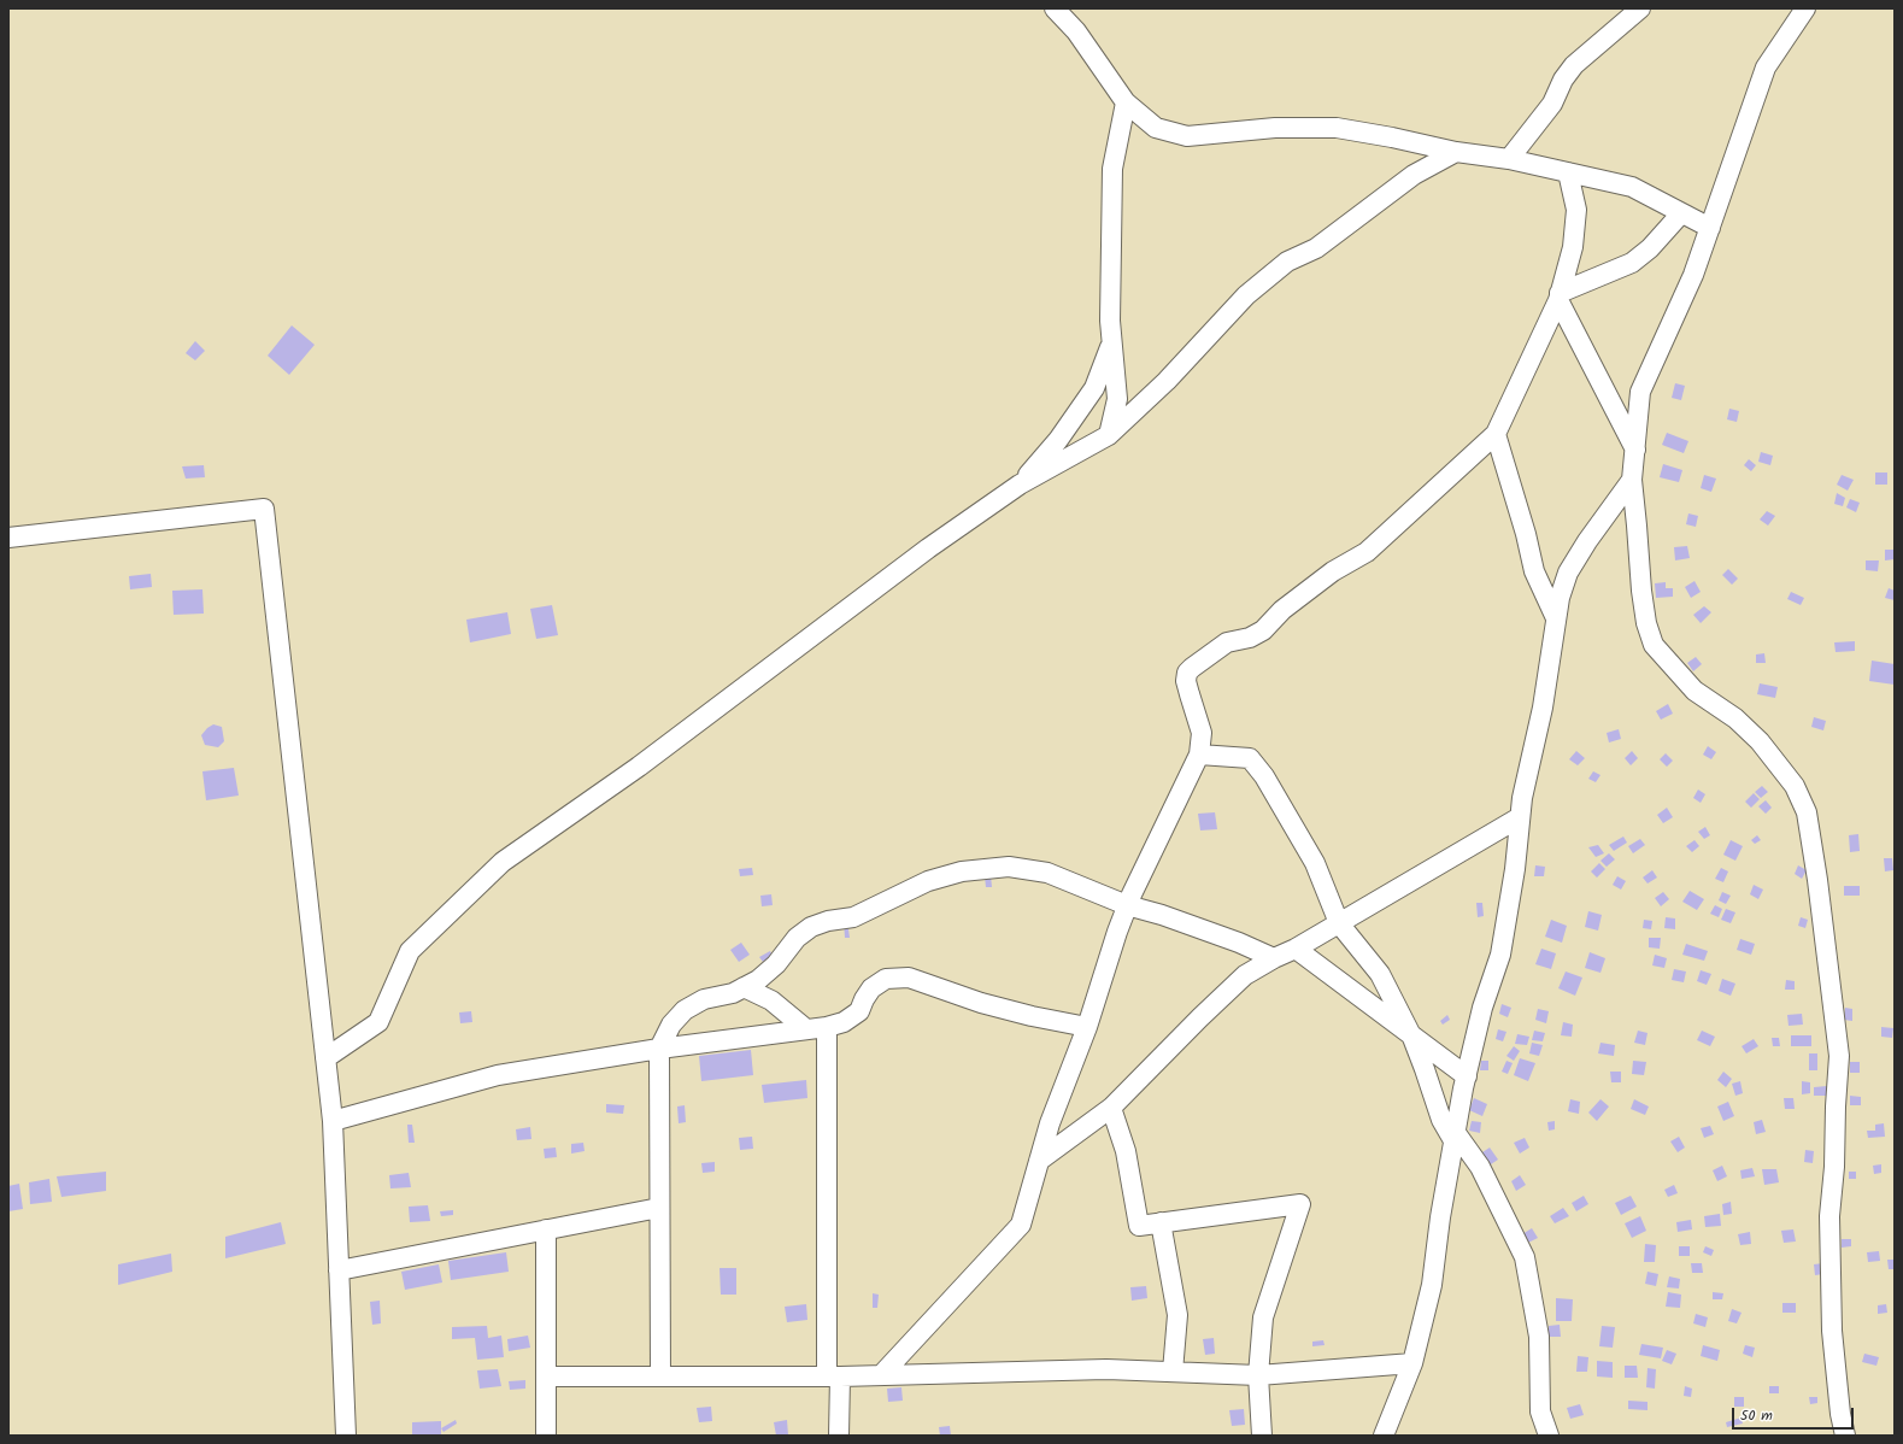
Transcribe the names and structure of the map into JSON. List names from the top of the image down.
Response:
{
  "scale_bar": "50 m"
}
